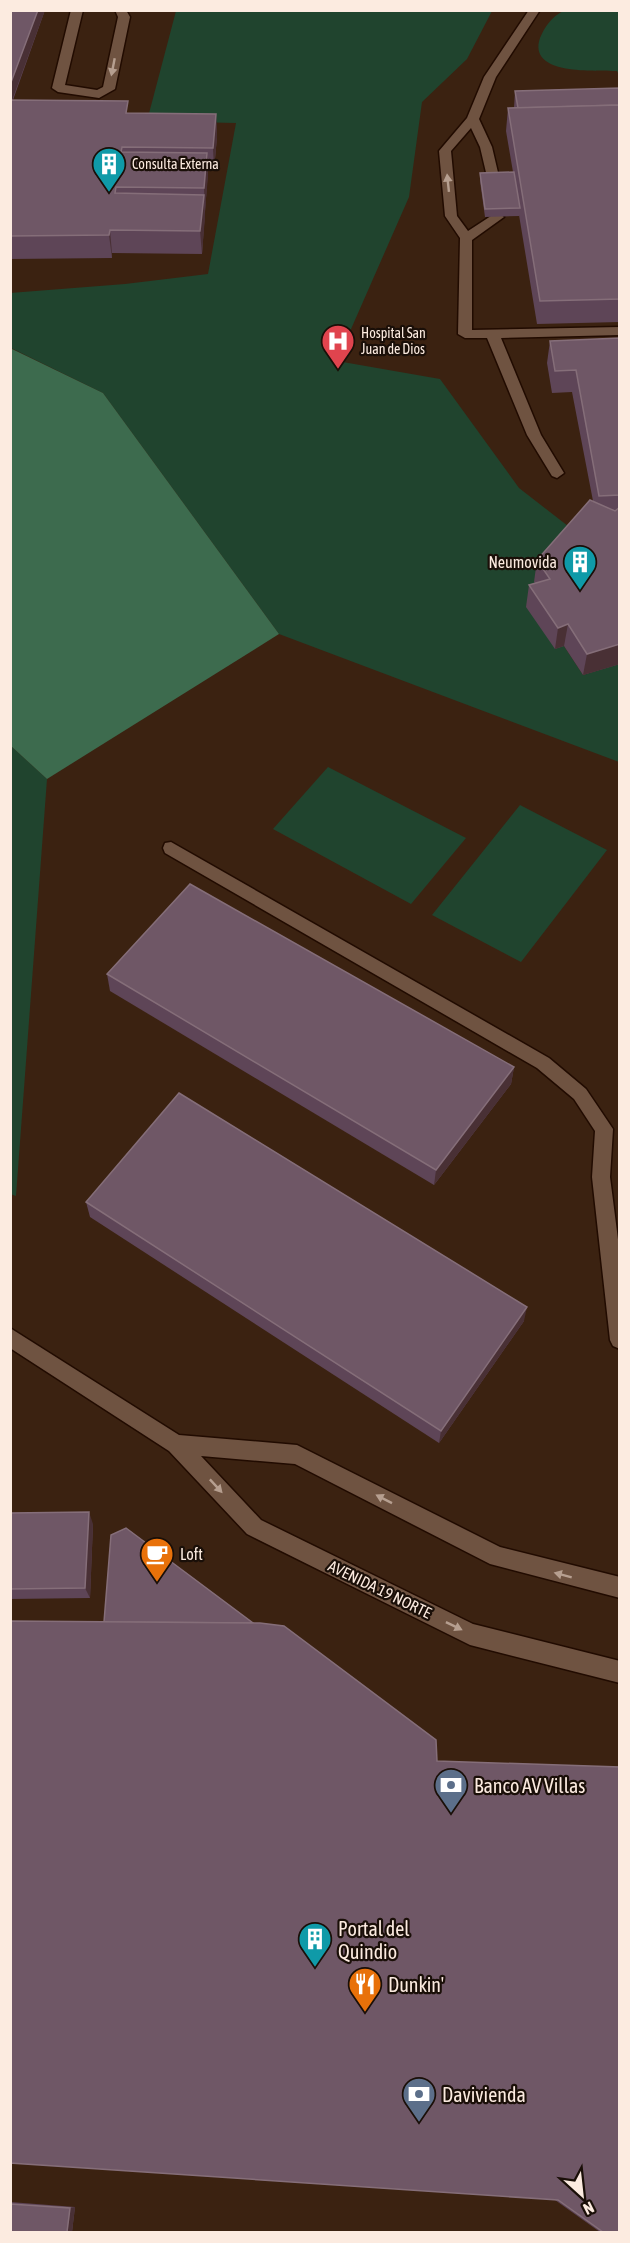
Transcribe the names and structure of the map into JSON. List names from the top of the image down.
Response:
{
  "streets": {
    "street": ["AVENIDA 19 NORTE"]
  },
  "places": {
    "building": ["Consulta Externa", "Neumovida", "Portal del Quindio"],
    "hospital": ["Hospital San Juan de Dios"],
    "cafe": ["Loft"],
    "bank": ["Banco AV Villas", "Davivienda"],
    "restaurant": ["Dunkin'"]
  },
  "north": "bottom right"
}
